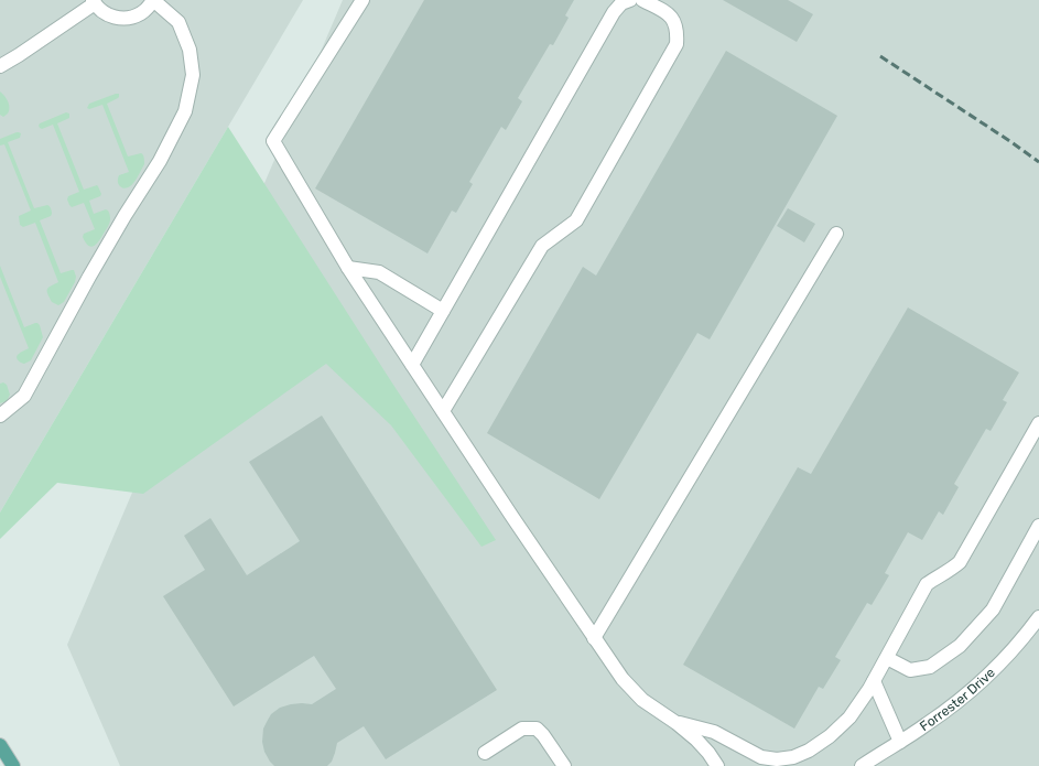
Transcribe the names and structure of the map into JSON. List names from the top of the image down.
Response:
{
  "streets": {
    "street": ["Forrester Drive"]
  }
}
